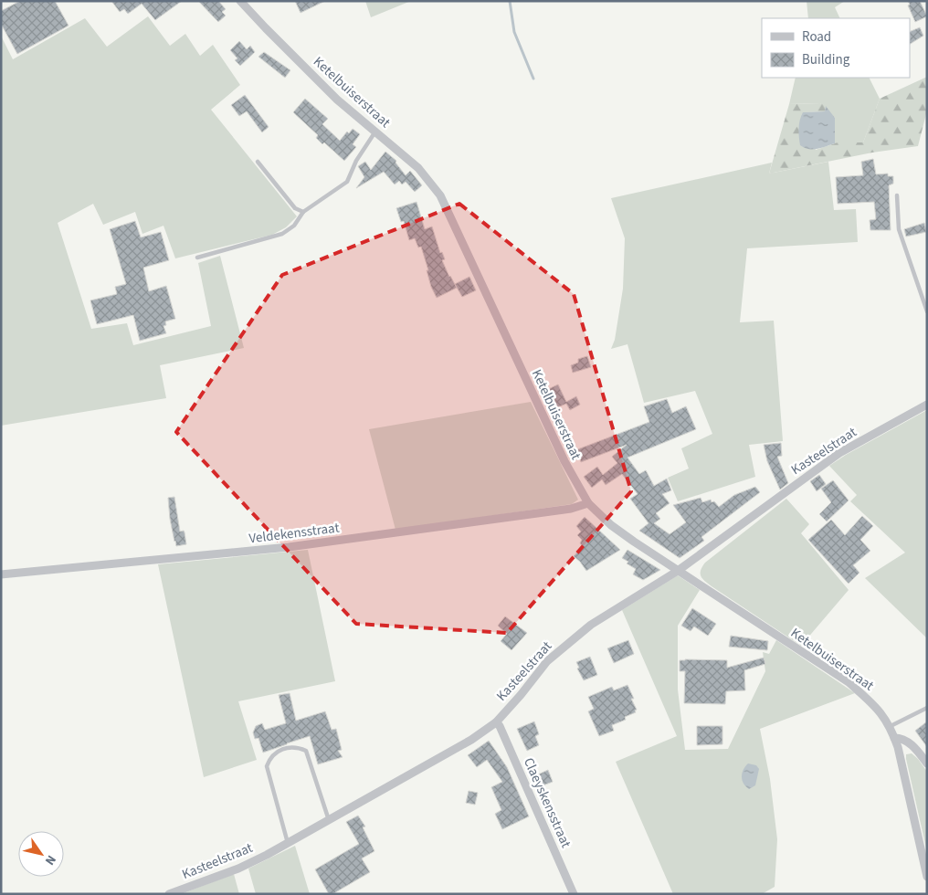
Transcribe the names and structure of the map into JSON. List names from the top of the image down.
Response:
{
  "streets": {
    "street": [
      "Ketelbuiserstraat",
      "Kasteelstraat",
      "Veldekensstraat",
      "Claeyskensstraat"
    ]
  },
  "crossings": [
    ["Ketelbuiserstraat", "Kasteelstraat"],
    ["Ketelbuiserstraat", "Veldekensstraat"],
    ["Kasteelstraat", "Claeyskensstraat"]
  ],
  "legend": ["Road", "Building"],
  "north": "bottom right"
}
